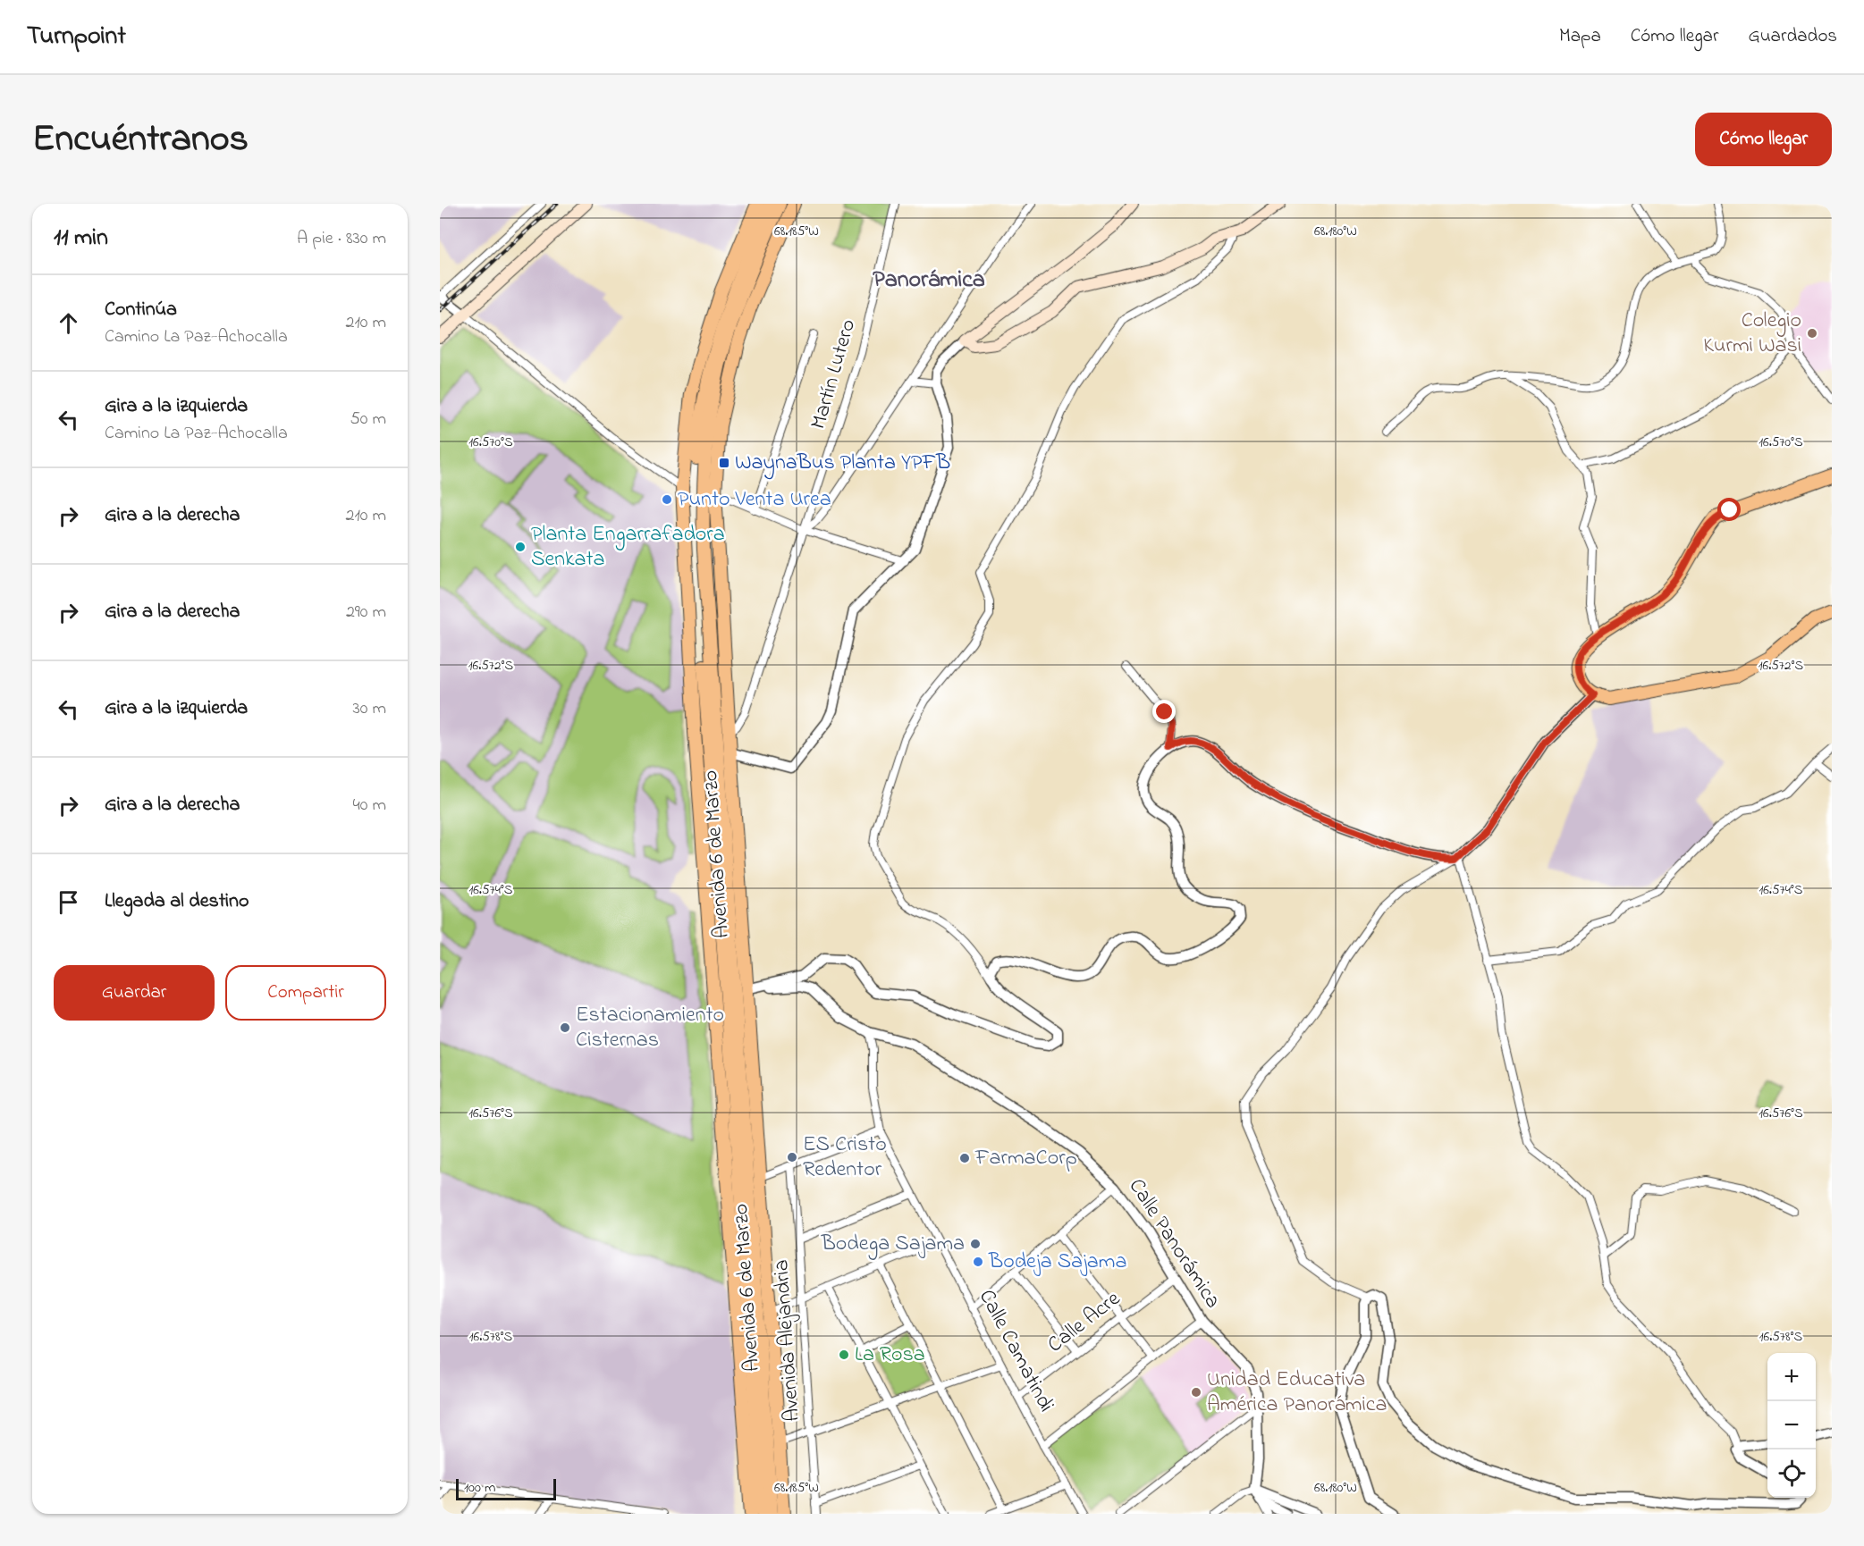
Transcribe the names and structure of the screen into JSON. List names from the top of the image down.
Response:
{
  "streets": {
    "main road": ["Avenida 6 de Marzo"],
    "street": [
      "Martín Lutero",
      "Calle Panorámica",
      "Calle Acre",
      "Avenida Alejandria",
      "Calle Camatindi"
    ]
  },
  "crossings": [
    ["Martín Lutero", "Avenida 6 de Marzo"],
    ["Calle Panorámica", "Calle Acre"],
    ["Calle Panorámica", "Calle Camatindi"],
    ["Calle Acre", "Calle Camatindi"]
  ],
  "districts": ["Panorámica"],
  "places": {
    "other": [
      "Colegio Kurmi Wasi",
      "Punto Venta Urea",
      "Planta Engarrafadora Senkata",
      "Estacionamiento Cisternas",
      "ES Cristo Redentor",
      "FarmaCorp",
      "Bodega Sajama",
      "Bodeja Sajama",
      "La Rosa",
      "Unidad Educativa América Panorámica"
    ],
    "transit": ["WaynaBus Planta YPFB"]
  },
  "scale_bar": "100 m",
  "page": {
    "header": "Turnpoint",
    "nav": ["Mapa", "Cómo llegar", "Guardados"],
    "title": "Encuéntranos",
    "buttons": [
      "Cómo llegar",
      ["Guardar", "Compartir"]
    ],
    "heading": ["11 min", "A pie · 830 m"],
    "list": [
      ["Continúa", "Camino La Paz-Achocalla", "210 m"],
      ["Gira a la izquierda", "Camino La Paz-Achocalla", "50 m"],
      ["Gira a la derecha", "210 m"],
      ["Gira a la derecha", "290 m"],
      ["Gira a la izquierda", "30 m"],
      ["Gira a la derecha", "40 m"],
      "Llegada al destino"
    ],
    "map_buttons": ["+", "−"],
    "scale": "100 m"
  },
  "coordinates": [
    "68.185°W",
    "68.180°W",
    "16.570°S",
    "16.572°S",
    "16.574°S",
    "16.576°S",
    "16.578°S"
  ]
}
